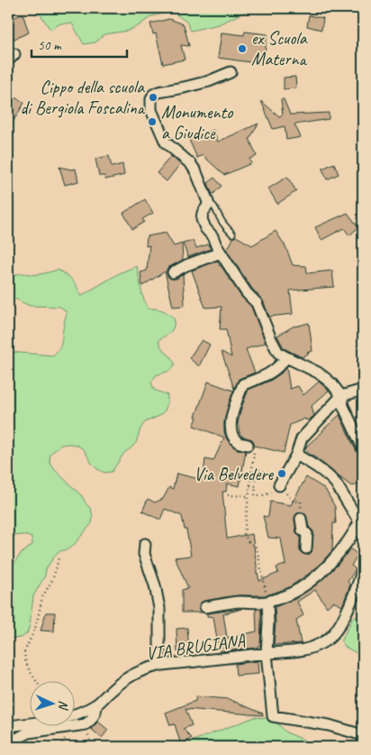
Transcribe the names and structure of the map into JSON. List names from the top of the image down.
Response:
{
  "streets": {
    "street": ["VIA BRUGIANA"]
  },
  "places": [
    "ex Scuola Materna",
    "Cippo della scuola di Bergiola Foscalina",
    "Monumento a Giudice",
    "Via Belvedere"
  ],
  "scale_bar": "50 m",
  "north": "right"
}
